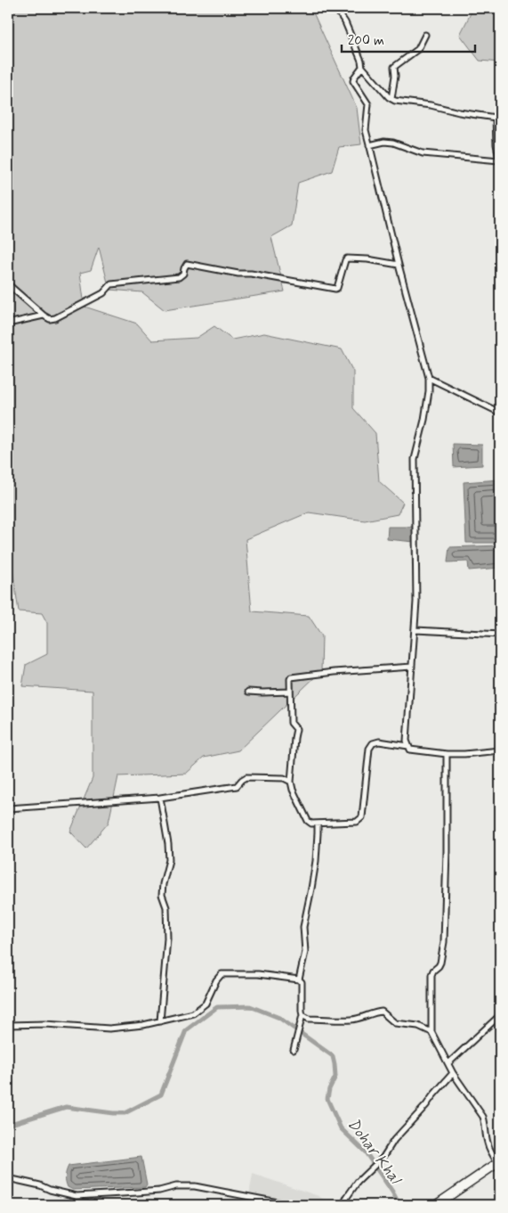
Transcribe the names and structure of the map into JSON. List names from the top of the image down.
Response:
{
  "water": ["Dohar Khal"],
  "scale_bar": "200 m"
}
